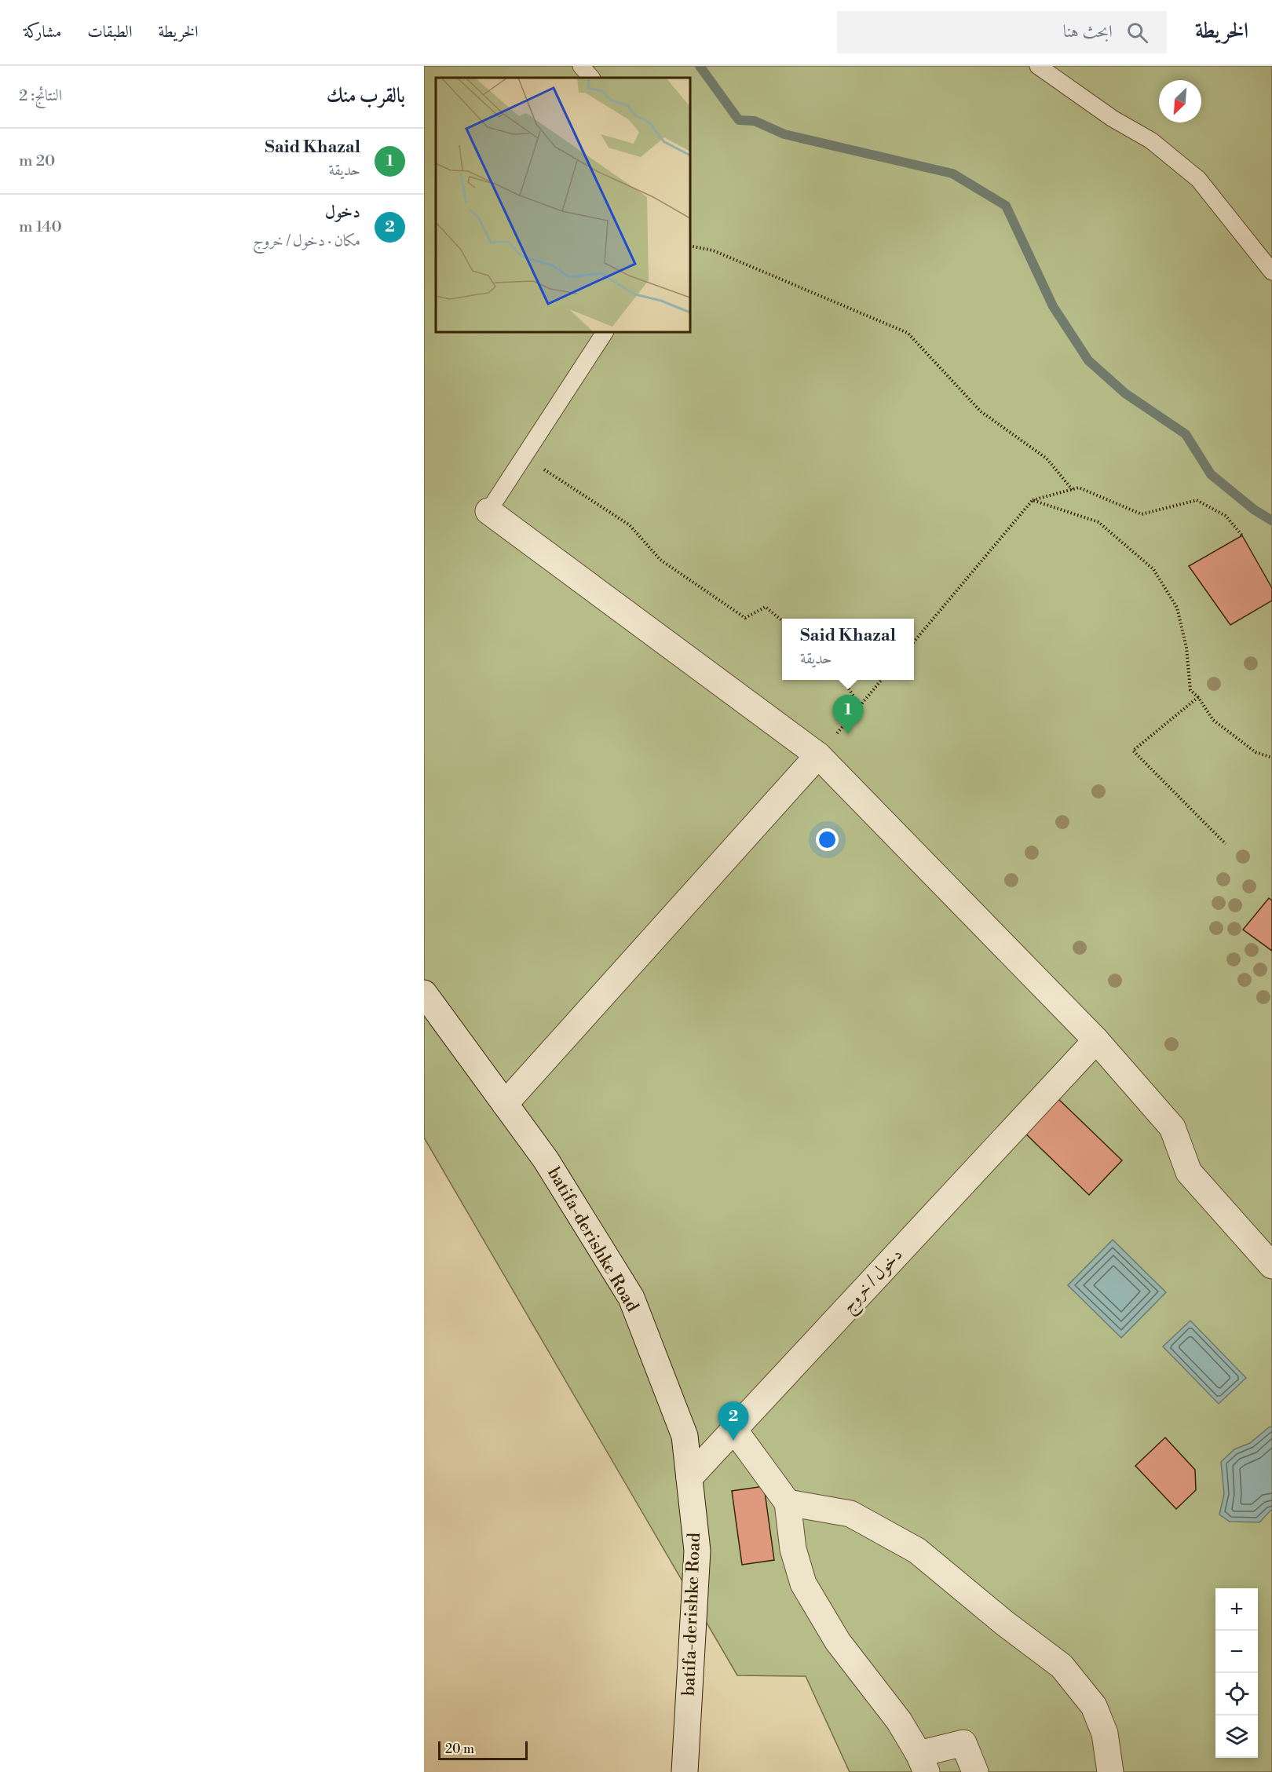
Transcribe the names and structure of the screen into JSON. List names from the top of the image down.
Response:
{
  "streets": {
    "street": ["batifa-derishke Road", "دخول / خروج"]
  },
  "crossings": [
    ["batifa-derishke Road", "دخول / خروج"]
  ],
  "scale_bar": "20 m",
  "north": "bottom left",
  "page": {
    "header": "الخريطة",
    "search": "ابحث هنا",
    "nav": ["الخريطة", "الطبقات", "مشاركة"],
    "heading": ["بالقرب منك", "النتائج: 2"],
    "list": [
      {
        "mark": "1",
        "name": "Said Khazal",
        "note": "حديقة",
        "value": "20 m"
      },
      {
        "mark": "2",
        "name": "دخول",
        "note": "مكان · دخول / خروج",
        "value": "140 m"
      }
    ],
    "popup": ["Said Khazal", "حديقة"],
    "pins": ["1", "2"],
    "map_buttons": ["+", "−"],
    "scale": "20 m"
  }
}
